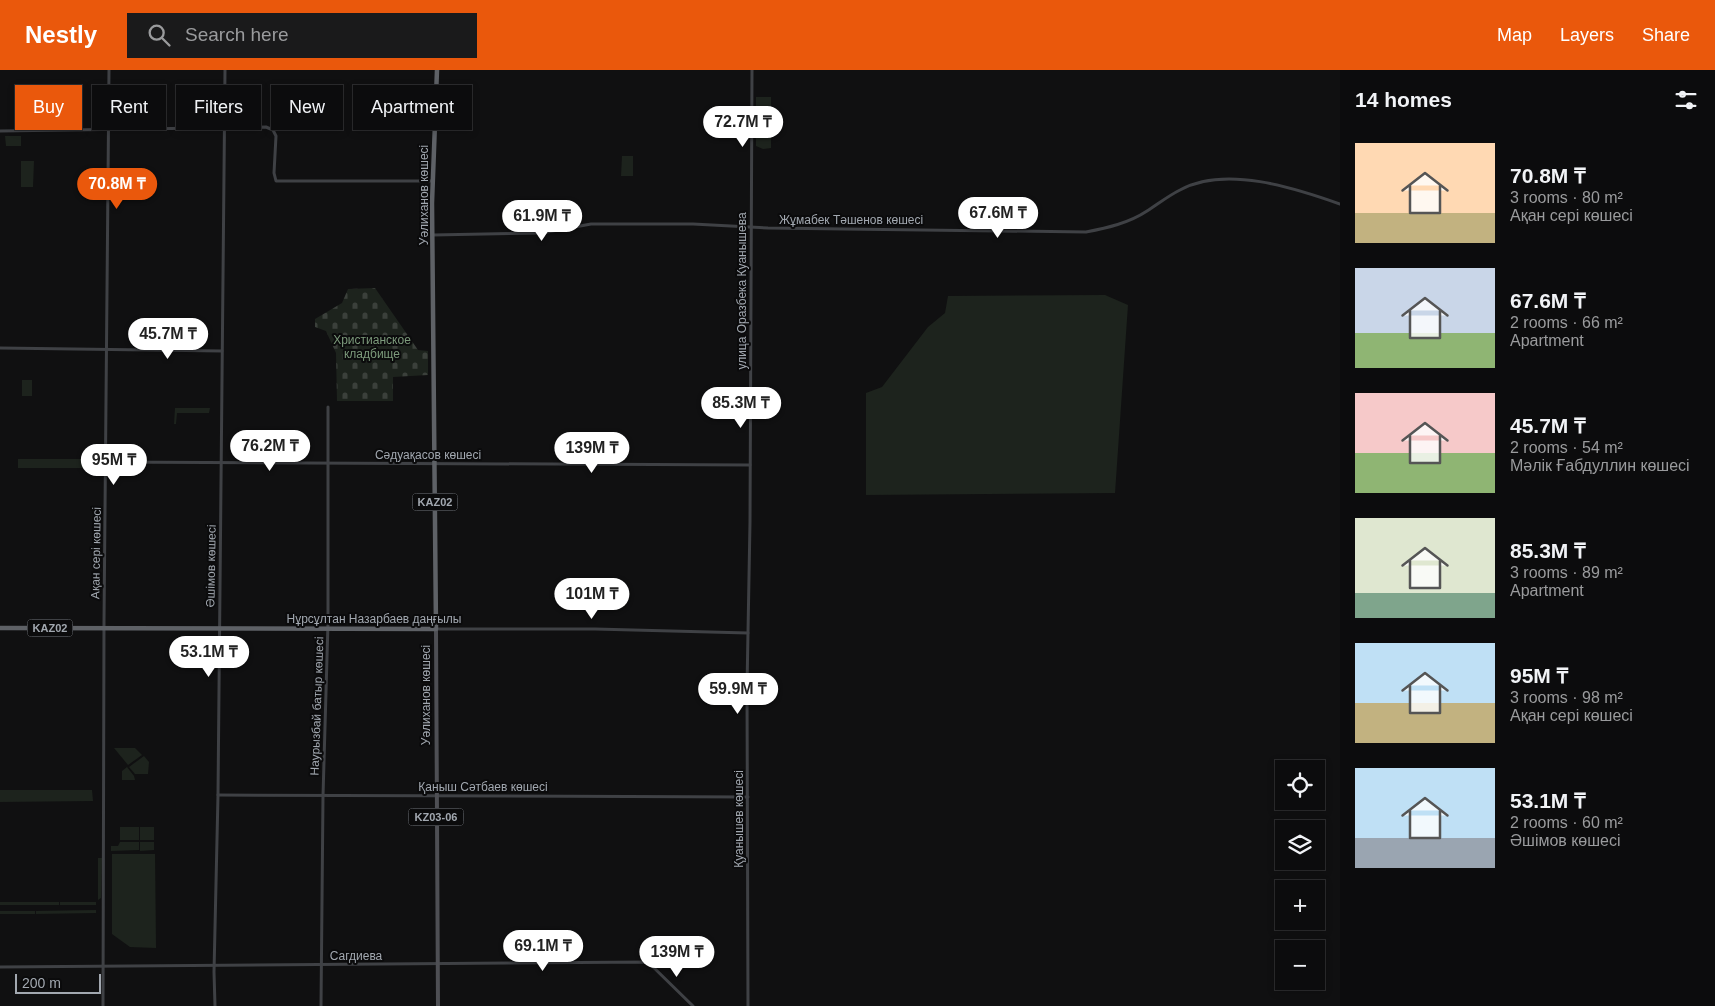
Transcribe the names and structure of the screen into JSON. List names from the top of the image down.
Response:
{
  "streets": {
    "highway": ["Уәлиханов көшесі", "KАZ02", "Нұрсұлтан Назарбаев даңғылы"],
    "main road": ["KZ03-06"],
    "street": [
      "Жұмабек Тәшенов көшесі",
      "улица Оразбека Куанышева",
      "Сәдуақасов көшесі",
      "Ақан сері көшесі",
      "Әшімов көшесі",
      "Наурызбай батыр көшесі",
      "Қаныш Сәтбаев көшесі",
      "Қуанышев көшесі",
      "Сагдиева"
    ]
  },
  "crossings": [
    ["Уәлиханов көшесі", "Жұмабек Тәшенов көшесі"],
    ["Уәлиханов көшесі", "Сәдуақасов көшесі"],
    ["Уәлиханов көшесі", "KАZ02"],
    ["Уәлиханов көшесі", "Нұрсұлтан Назарбаев даңғылы"],
    ["Уәлиханов көшесі", "Қаныш Сәтбаев көшесі"],
    ["Уәлиханов көшесі", "Сагдиева"],
    ["Жұмабек Тәшенов көшесі", "улица Оразбека Куанышева"],
    ["Жұмабек Тәшенов көшесі", "KАZ02"],
    ["улица Оразбека Куанышева", "Сәдуақасов көшесі"],
    ["улица Оразбека Куанышева", "Нұрсұлтан Назарбаев даңғылы"],
    ["улица Оразбека Куанышева", "Қуанышев көшесі"],
    ["Сәдуақасов көшесі", "Ақан сері көшесі"],
    ["Сәдуақасов көшесі", "Әшімов көшесі"],
    ["Сәдуақасов көшесі", "Наурызбай батыр көшесі"],
    ["Ақан сері көшесі", "Нұрсұлтан Назарбаев даңғылы"],
    ["Ақан сері көшесі", "Сагдиева"],
    ["Әшімов көшесі", "Нұрсұлтан Назарбаев даңғылы"],
    ["Әшімов көшесі", "Қаныш Сәтбаев көшесі"],
    ["Әшімов көшесі", "Сагдиева"],
    ["Нұрсұлтан Назарбаев даңғылы", "Наурызбай батыр көшесі"],
    ["Нұрсұлтан Назарбаев даңғылы", "Қуанышев көшесі"],
    ["Наурызбай батыр көшесі", "Қаныш Сәтбаев көшесі"],
    ["Наурызбай батыр көшесі", "Сагдиева"],
    ["Қаныш Сәтбаев көшесі", "Қуанышев көшесі"]
  ],
  "parks": ["Христианское кладбище"],
  "scale_bar": "200 m",
  "page": {
    "header": "Nestly",
    "search": "Search here",
    "nav": ["Map", "Layers", "Share"],
    "heading": "14 homes",
    "chip": [
      "Buy",
      "Rent",
      "Filters",
      "New",
      "Apartment"
    ],
    "price": [
      "72.7M ₸",
      "70.8M ₸",
      "67.6M ₸",
      "61.9M ₸",
      "45.7M ₸",
      "85.3M ₸",
      "76.2M ₸",
      "139M ₸",
      "95M ₸",
      "101M ₸",
      "53.1M ₸",
      "59.9M ₸",
      "69.1M ₸",
      "139M ₸"
    ],
    "list": [
      {
        "name": "70.8M ₸",
        "note": "3 rooms · 80 m² · Ақан сері көшесі"
      },
      {
        "name": "67.6M ₸",
        "note": "2 rooms · 66 m² · Apartment"
      },
      {
        "name": "45.7M ₸",
        "note": "2 rooms · 54 m² · Мәлік Ғабдуллин көшесі"
      },
      {
        "name": "85.3M ₸",
        "note": "3 rooms · 89 m² · Apartment"
      },
      {
        "name": "95M ₸",
        "note": "3 rooms · 98 m² · Ақан сері көшесі"
      },
      {
        "name": "53.1M ₸",
        "note": "2 rooms · 60 m² · Әшімов көшесі"
      }
    ],
    "map_buttons": ["+", "−"],
    "scale": "200 m"
  }
}
